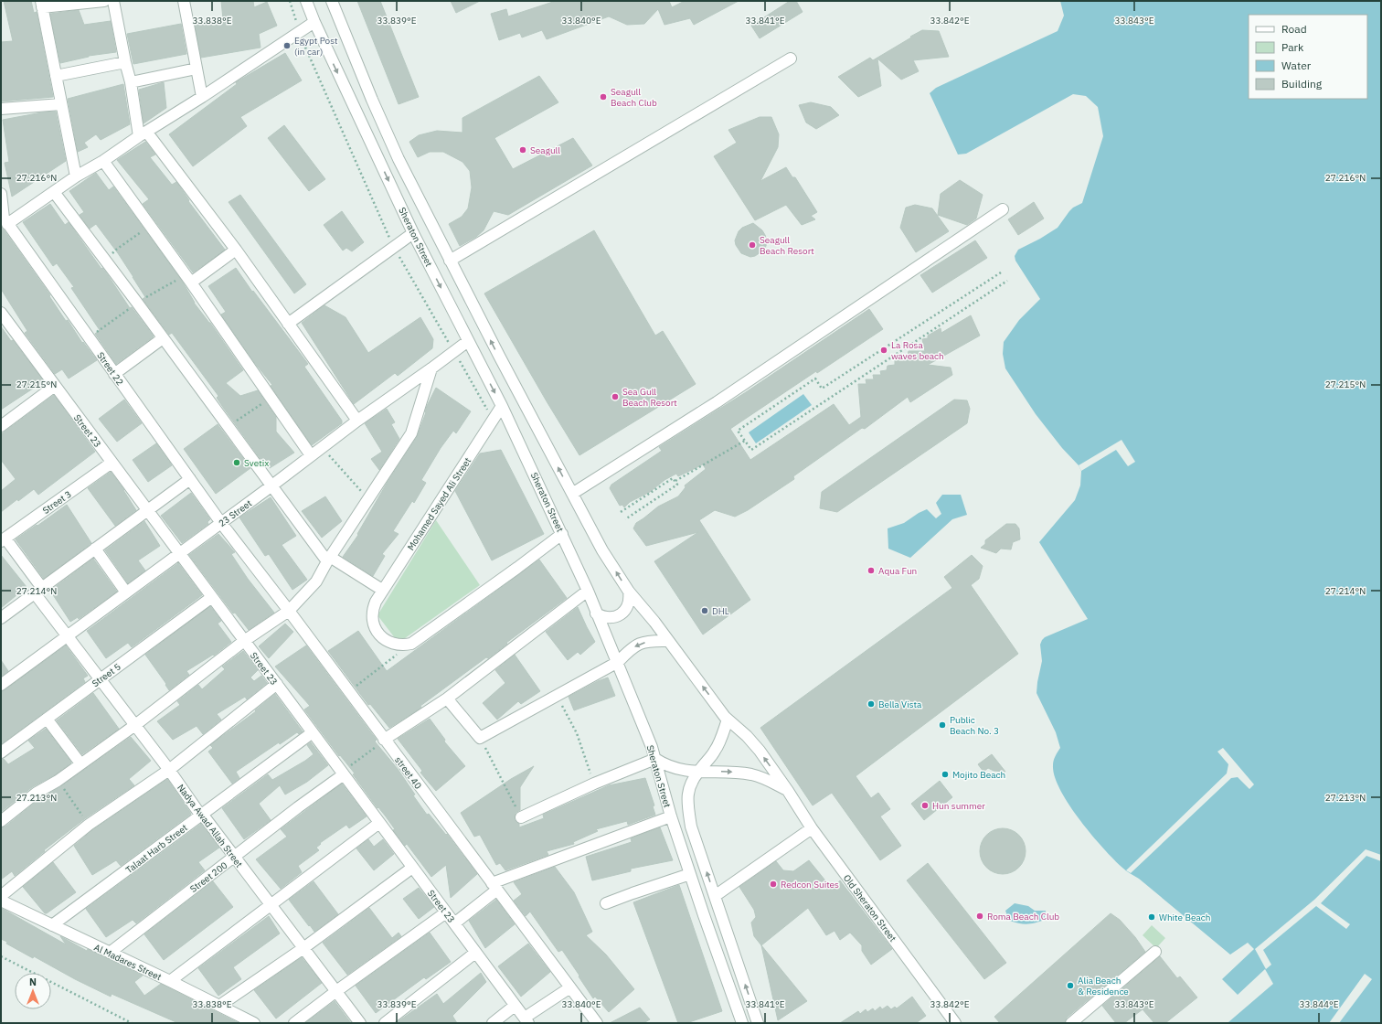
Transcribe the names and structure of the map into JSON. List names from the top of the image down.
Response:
{
  "streets": {
    "street": [
      "Sheraton Street",
      "Street 22",
      "Street 23",
      "Street 3",
      "Mohamed Sayed Ali Street",
      "23 Street",
      "Street 5",
      "street 40",
      "Nadya Awad Allah Street",
      "Talaat Harb Street",
      "Street 200",
      "Old Sheraton Street",
      "Al Madares Street"
    ]
  },
  "crossings": [
    ["Sheraton Street", "Mohamed Sayed Ali Street"],
    ["Sheraton Street", "23 Street"],
    ["Sheraton Street", "Old Sheraton Street"],
    ["Street 22", "23 Street"],
    ["Street 22", "street 40"],
    ["Street 23", "Street 3"],
    ["Street 23", "23 Street"],
    ["Street 23", "Street 5"],
    ["Street 23", "Talaat Harb Street"],
    ["Street 23", "Street 200"],
    ["Street 3", "Nadya Awad Allah Street"],
    ["23 Street", "street 40"],
    ["23 Street", "Nadya Awad Allah Street"],
    ["Street 5", "Nadya Awad Allah Street"],
    ["Nadya Awad Allah Street", "Talaat Harb Street"],
    ["Nadya Awad Allah Street", "Street 200"],
    ["Talaat Harb Street", "Al Madares Street"],
    ["Street 200", "Al Madares Street"]
  ],
  "places": [
    "Egypt Post (in car)",
    "Seagull Beach Club",
    "Seagull",
    "Seagull Beach Resort",
    "La Rosa waves beach",
    "Sea Gull Beach Resort",
    "Svetix",
    "Aqua Fun",
    "DHL",
    "Bella Vista",
    "Public Beach No. 3",
    "Mojito Beach",
    "Hun summer",
    "Redcon Suites",
    "Roma Beach Club",
    "White Beach",
    "Alia Beach & Residence"
  ],
  "legend": [
    "Road",
    "Park",
    "Water",
    "Building"
  ],
  "north": "top",
  "coordinates": [
    "33.838°E",
    "33.839°E",
    "33.840°E",
    "33.841°E",
    "33.842°E",
    "33.843°E",
    "27.216°N",
    "27.215°N",
    "27.214°N",
    "27.213°N",
    "33.844°E"
  ]
}
